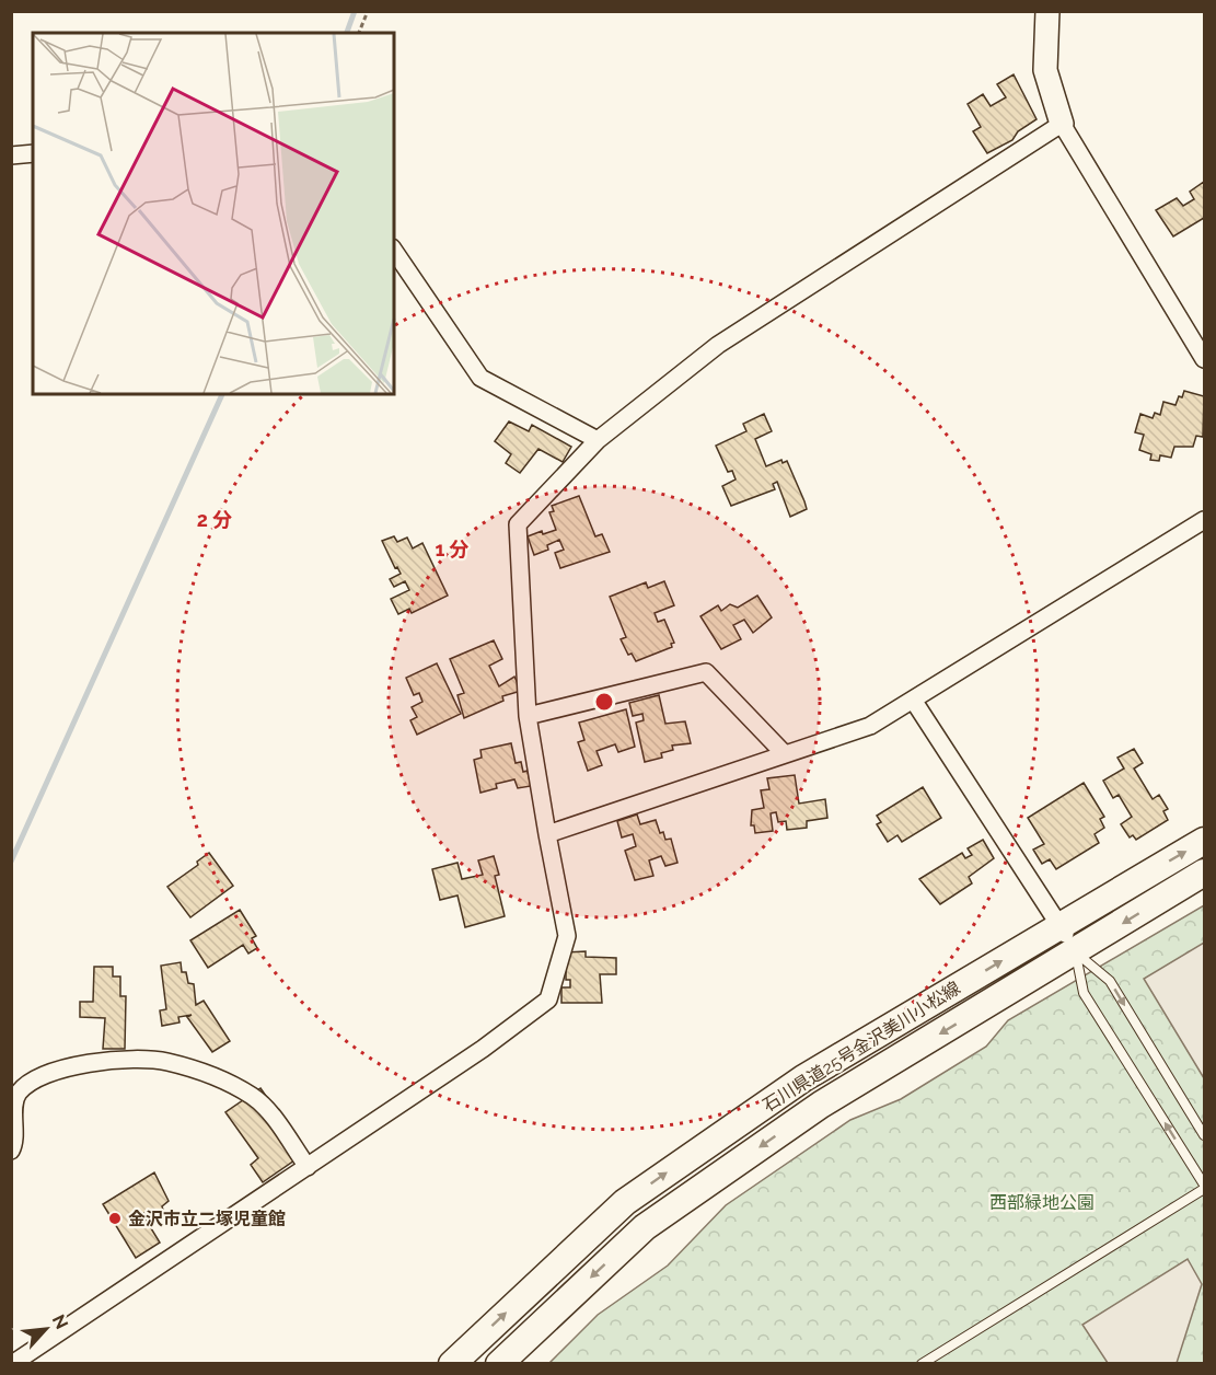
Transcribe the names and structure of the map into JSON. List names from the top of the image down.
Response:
{
  "streets": {
    "main road": ["石川県道25号金沢美川小松線"]
  },
  "parks": ["西部緑地公園"],
  "places": ["金沢市立二塚児童館"],
  "north": "top right",
  "rings": ["2 分", "1 分"]
}
